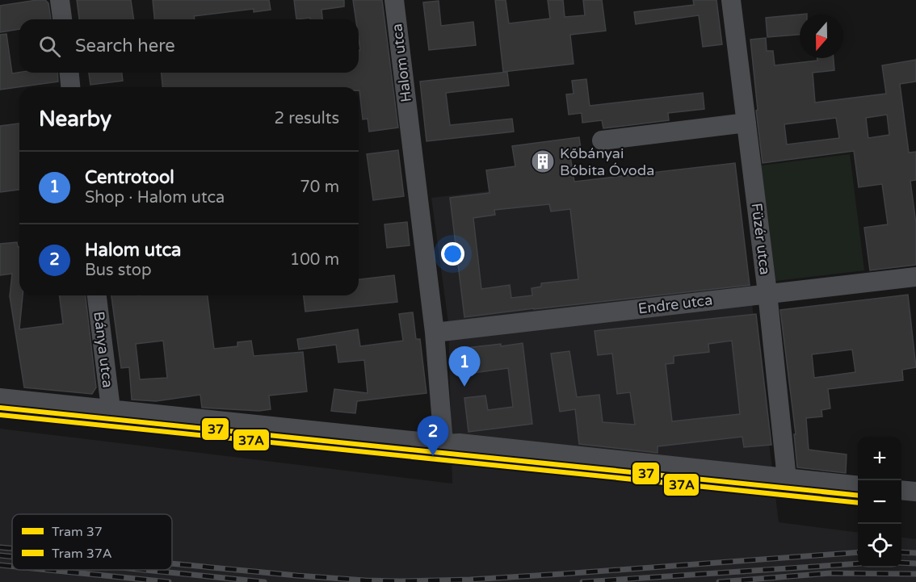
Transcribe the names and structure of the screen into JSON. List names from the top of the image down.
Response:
{
  "streets": {
    "street": [
      "Halom utca",
      "Füzér utca",
      "Endre utca",
      "Bánya utca"
    ]
  },
  "crossings": [
    ["Halom utca", "Endre utca"],
    ["Füzér utca", "Endre utca"]
  ],
  "places": {
    "building": ["Kőbányai Bóbita Óvoda"]
  },
  "lines": ["tram line 37", "tram line 37A"],
  "legend": ["Tram 37", "Tram 37A"],
  "north": "bottom",
  "page": {
    "search": "Search here",
    "heading": ["Nearby", "2 results"],
    "list": [
      {
        "mark": "1",
        "name": "Centrotool",
        "note": "Shop · Halom utca",
        "value": "70 m"
      },
      {
        "mark": "2",
        "name": "Halom utca",
        "note": "Bus stop",
        "value": "100 m"
      }
    ],
    "pins": ["1", "2"],
    "map_buttons": ["+", "−"]
  }
}
